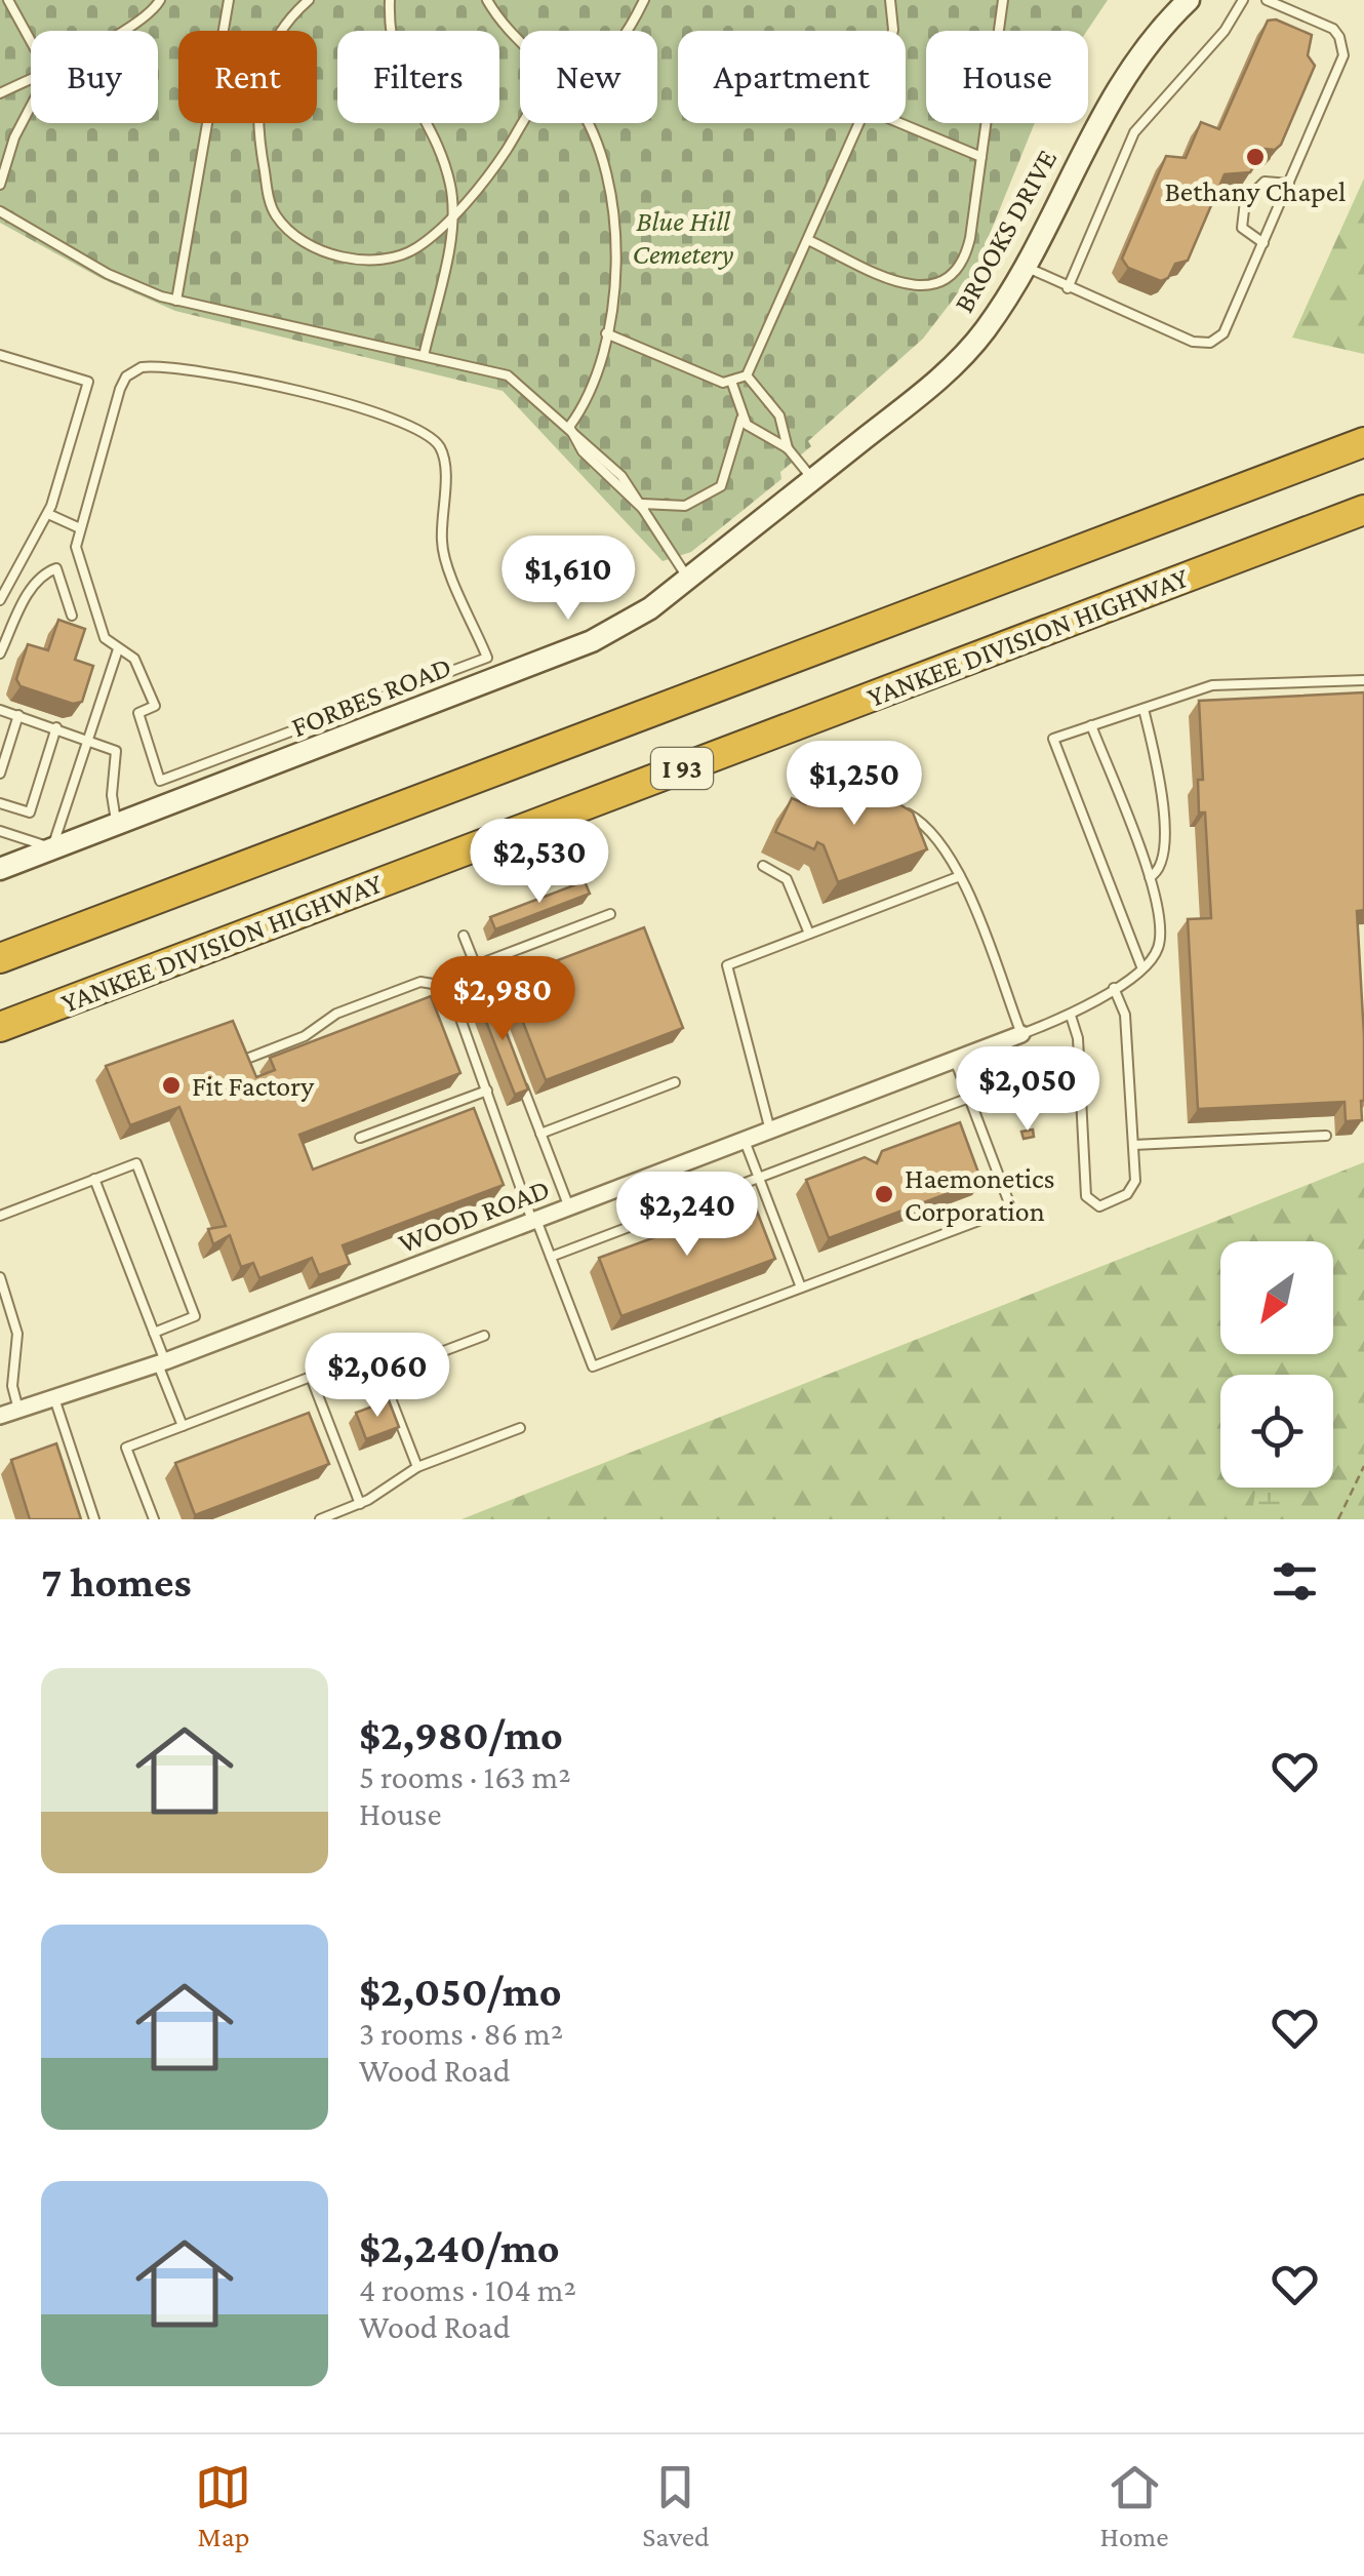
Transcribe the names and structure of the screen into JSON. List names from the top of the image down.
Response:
{
  "streets": {
    "highway": ["YANKEE DIVISION HIGHWAY", "I 93"],
    "street": ["BROOKS DRIVE", "FORBES ROAD", "WOOD ROAD"]
  },
  "crossings": [
    ["BROOKS DRIVE", "FORBES ROAD"]
  ],
  "parks": ["Blue Hill Cemetery"],
  "places": ["Bethany Chapel", "Fit Factory", "Haemonetics Corporation"],
  "north": "bottom left",
  "page": {
    "chip": [
      "Buy",
      "Rent",
      "Filters",
      "New",
      "Apartment",
      "House"
    ],
    "price": [
      "$1,610",
      "$1,250",
      "$2,530",
      "$2,980",
      "$2,050",
      "$2,240",
      "$2,060"
    ],
    "heading": "7 homes",
    "list": [
      {
        "name": "$2,980/mo",
        "note": "5 rooms · 163 m² · House"
      },
      {
        "name": "$2,050/mo",
        "note": "3 rooms · 86 m² · Wood Road"
      },
      {
        "name": "$2,240/mo",
        "note": "4 rooms · 104 m² · Wood Road"
      }
    ],
    "tabs": ["Map", "Saved", "Home"]
  }
}
